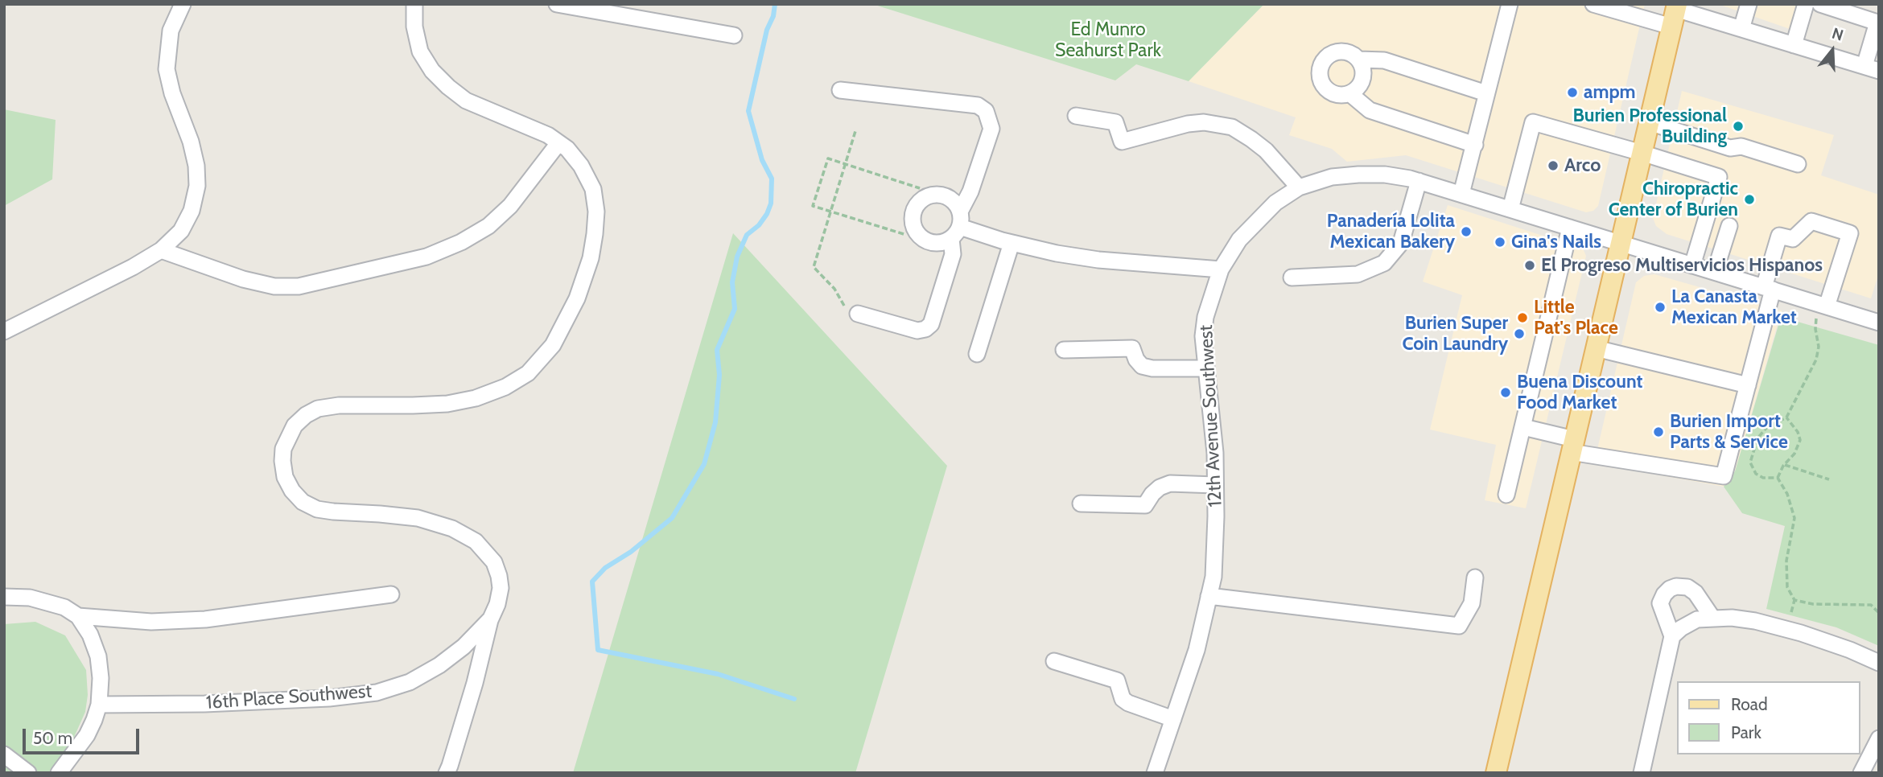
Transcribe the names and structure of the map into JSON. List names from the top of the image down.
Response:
{
  "streets": {
    "street": ["12th Avenue Southwest", "16th Place Southwest"]
  },
  "parks": ["Ed Munro Seahurst Park"],
  "places": [
    "ampm",
    "Burien Professional Building",
    "Arco",
    "Chiropractic Center of Burien",
    "Panadería Lolita Mexican Bakery",
    "Gina's Nails",
    "El Progreso Multiservicios Hispanos",
    "La Canasta Mexican Market",
    "Little Pat's Place",
    "Burien Super Coin Laundry",
    "Buena Discount Food Market",
    "Burien Import Parts & Service"
  ],
  "legend": ["Road", "Park"],
  "scale_bar": "50 m",
  "north": "top"
}
